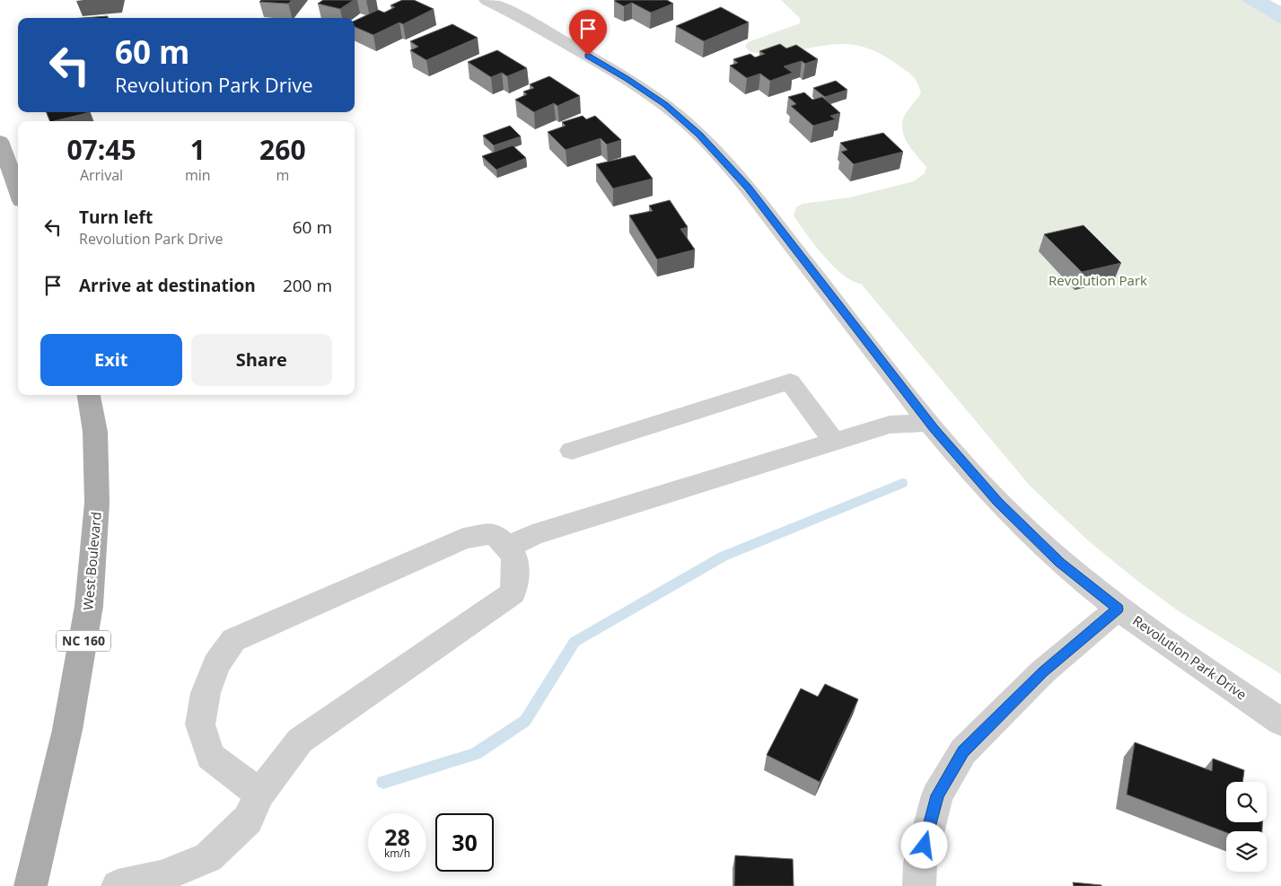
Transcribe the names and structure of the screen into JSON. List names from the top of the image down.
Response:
{
  "streets": {
    "main road": ["West Boulevard", "NC 160"],
    "street": ["Revolution Park Drive"]
  },
  "parks": ["Revolution Park"],
  "page": {
    "turn": ["60 m", "Revolution Park Drive"],
    "eta": [
      "07:45",
      "Arrival",
      "1",
      "min",
      "260",
      "m"
    ],
    "list": [
      {
        "name": "Turn left",
        "note": "Revolution Park Drive",
        "value": "60 m"
      },
      {
        "name": "Arrive at destination",
        "value": "200 m"
      }
    ],
    "buttons": ["Exit", "Share"],
    "speed": "28 km/h",
    "limit": "30"
  }
}
